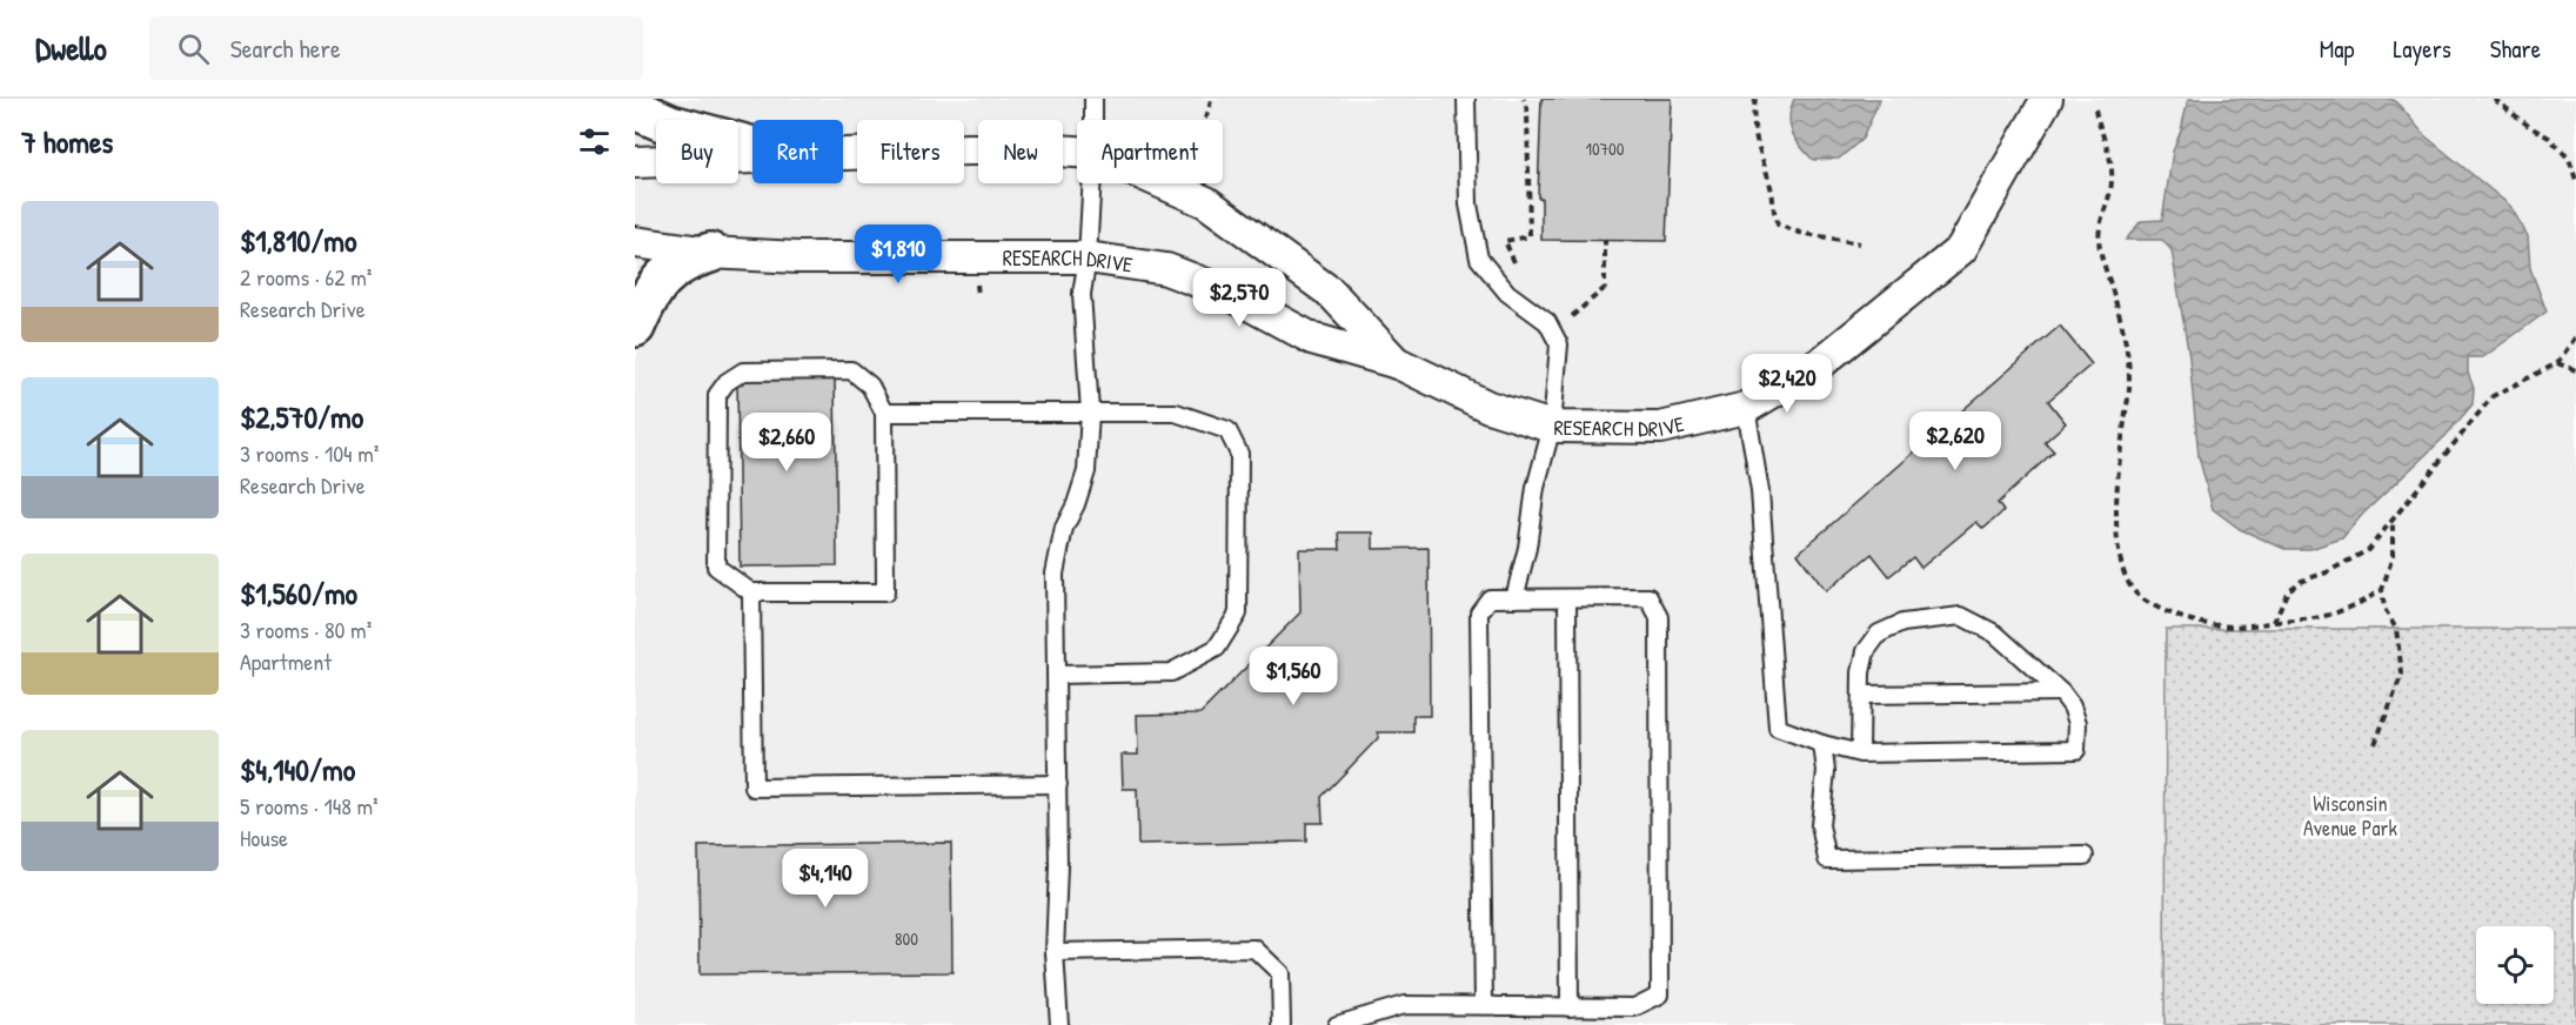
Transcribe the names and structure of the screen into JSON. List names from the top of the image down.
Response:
{
  "streets": {
    "street": ["RESEARCH DRIVE"]
  },
  "parks": ["Wisconsin Avenue Park"],
  "house_numbers": ["10700", "800"],
  "page": {
    "header": "Dwello",
    "search": "Search here",
    "nav": ["Map", "Layers", "Share"],
    "heading": "7 homes",
    "chip": [
      "Buy",
      "Rent",
      "Filters",
      "New",
      "Apartment"
    ],
    "list": [
      {
        "name": "$1,810/mo",
        "note": "2 rooms · 62 m² · Research Drive"
      },
      {
        "name": "$2,570/mo",
        "note": "3 rooms · 104 m² · Research Drive"
      },
      {
        "name": "$1,560/mo",
        "note": "3 rooms · 80 m² · Apartment"
      },
      {
        "name": "$4,140/mo",
        "note": "5 rooms · 148 m² · House"
      }
    ],
    "price": [
      "$1,810",
      "$2,570",
      "$2,420",
      "$2,620",
      "$2,660",
      "$1,560",
      "$4,140"
    ]
  }
}
